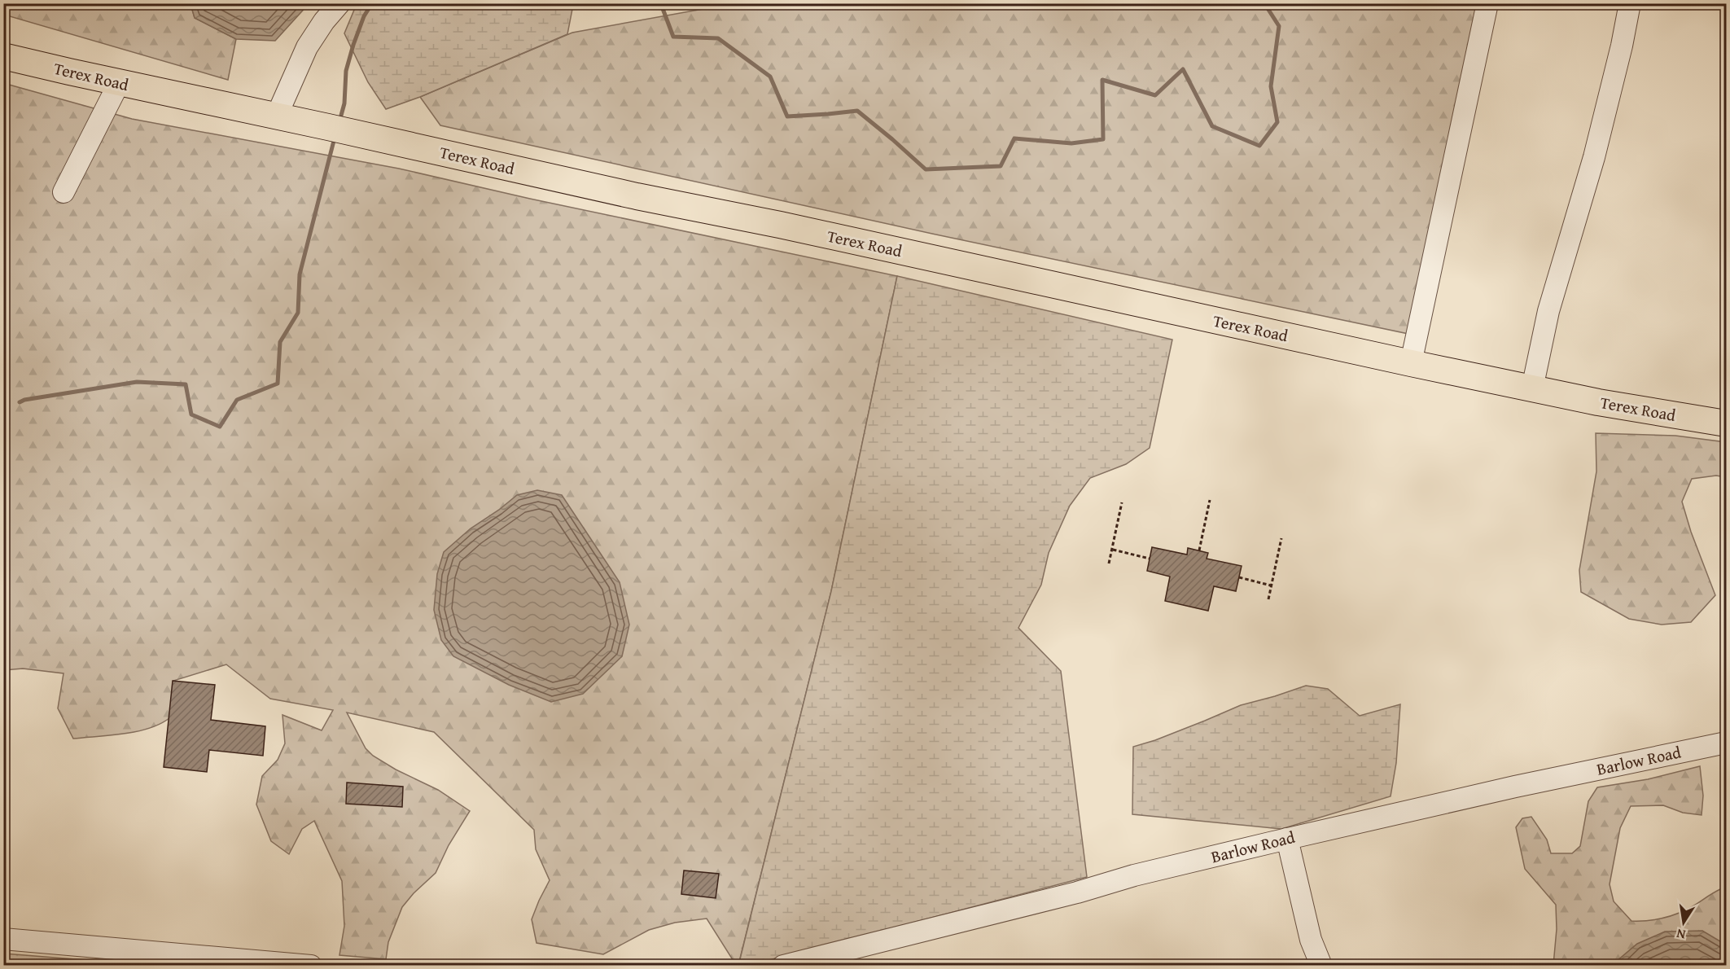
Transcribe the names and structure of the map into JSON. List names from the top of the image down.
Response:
{
  "streets": {
    "main road": ["Terex Road"],
    "street": ["Barlow Road"]
  },
  "north": "bottom"
}
